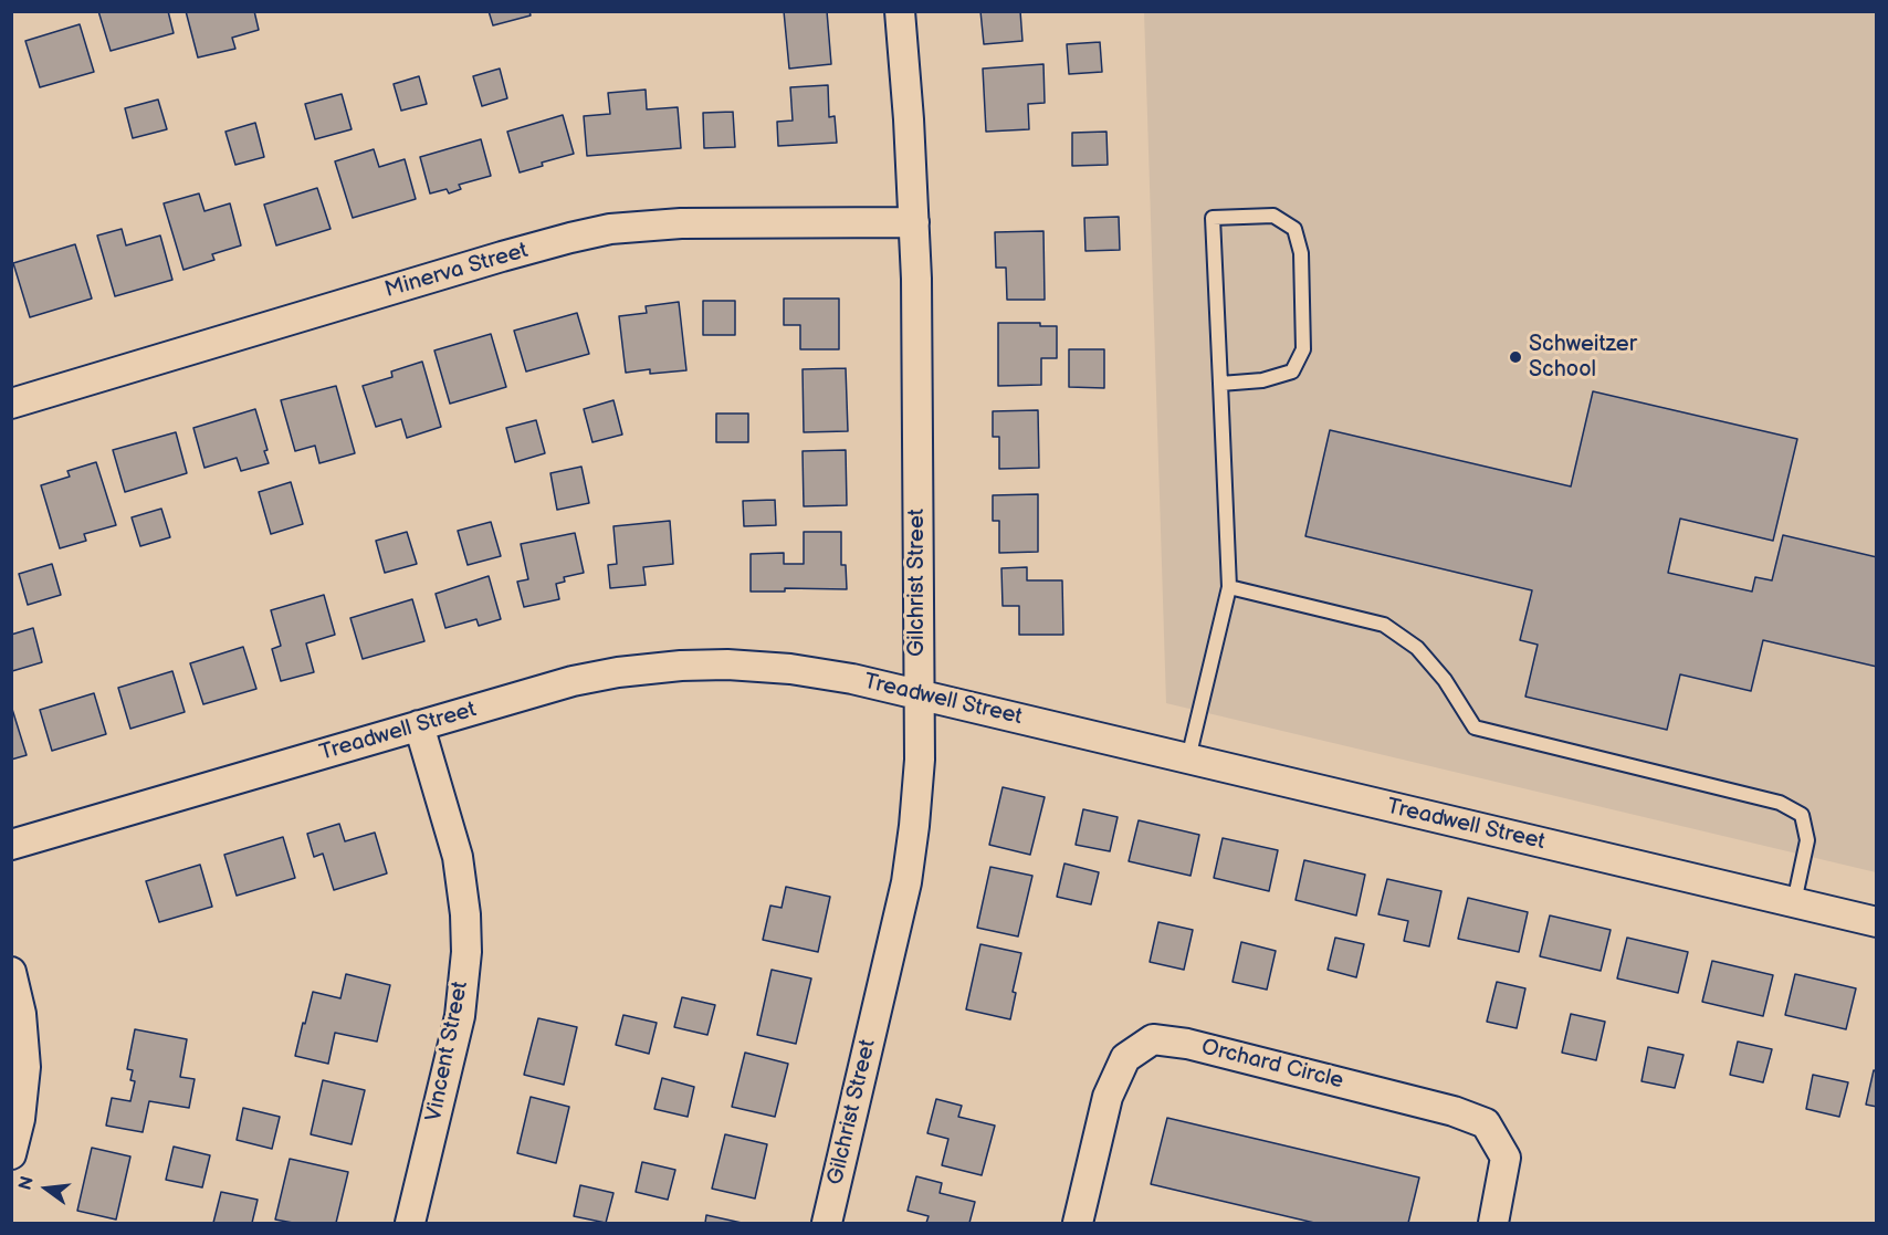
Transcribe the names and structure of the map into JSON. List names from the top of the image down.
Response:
{
  "streets": {
    "street": [
      "Minerva Street",
      "Gilchrist Street",
      "Treadwell Street",
      "Vincent Street",
      "Orchard Circle"
    ]
  },
  "crossings": [
    ["Minerva Street", "Gilchrist Street"],
    ["Gilchrist Street", "Treadwell Street"],
    ["Treadwell Street", "Vincent Street"]
  ],
  "places": ["Schweitzer School"],
  "north": "left"
}
